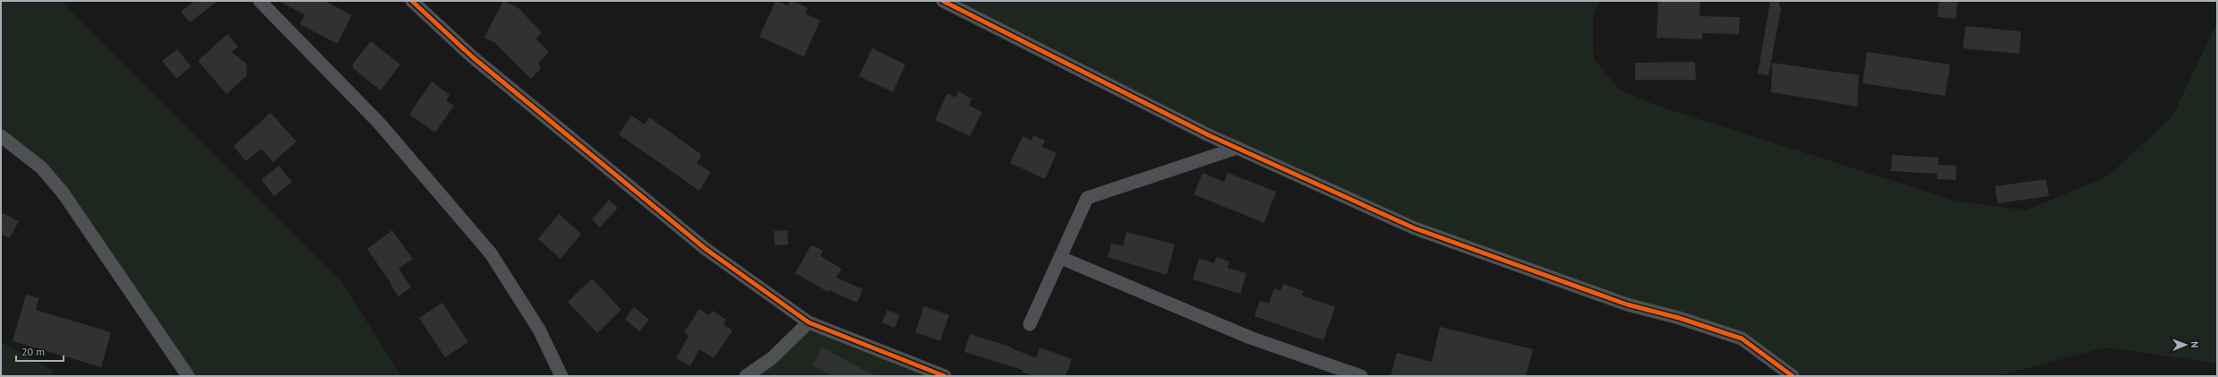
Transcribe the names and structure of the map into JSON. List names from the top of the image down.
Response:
{
  "scale_bar": "20 m",
  "north": "right"
}
